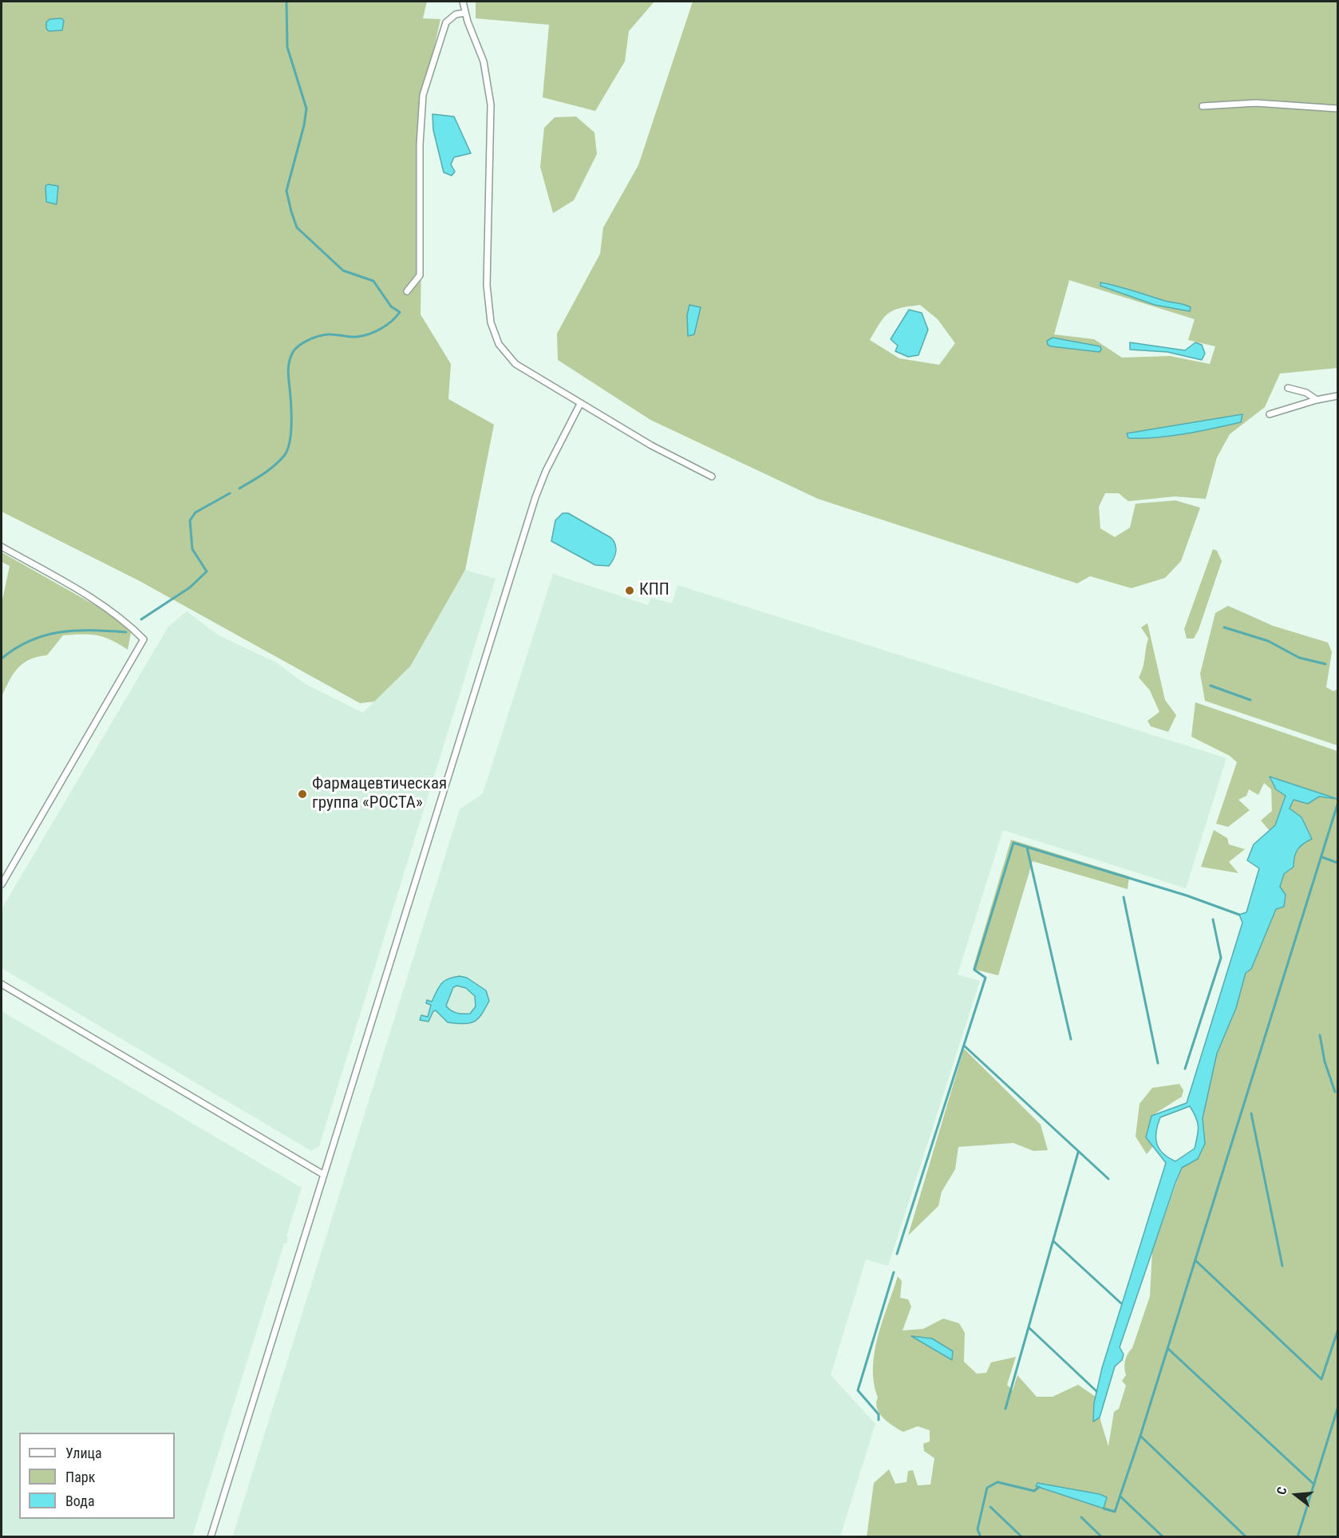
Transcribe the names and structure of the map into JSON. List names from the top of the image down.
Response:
{
  "places": ["КПП", "Фармацевтическая группа «РОСТА»"],
  "legend": ["Улица", "Парк", "Вода"],
  "north": "left"
}
